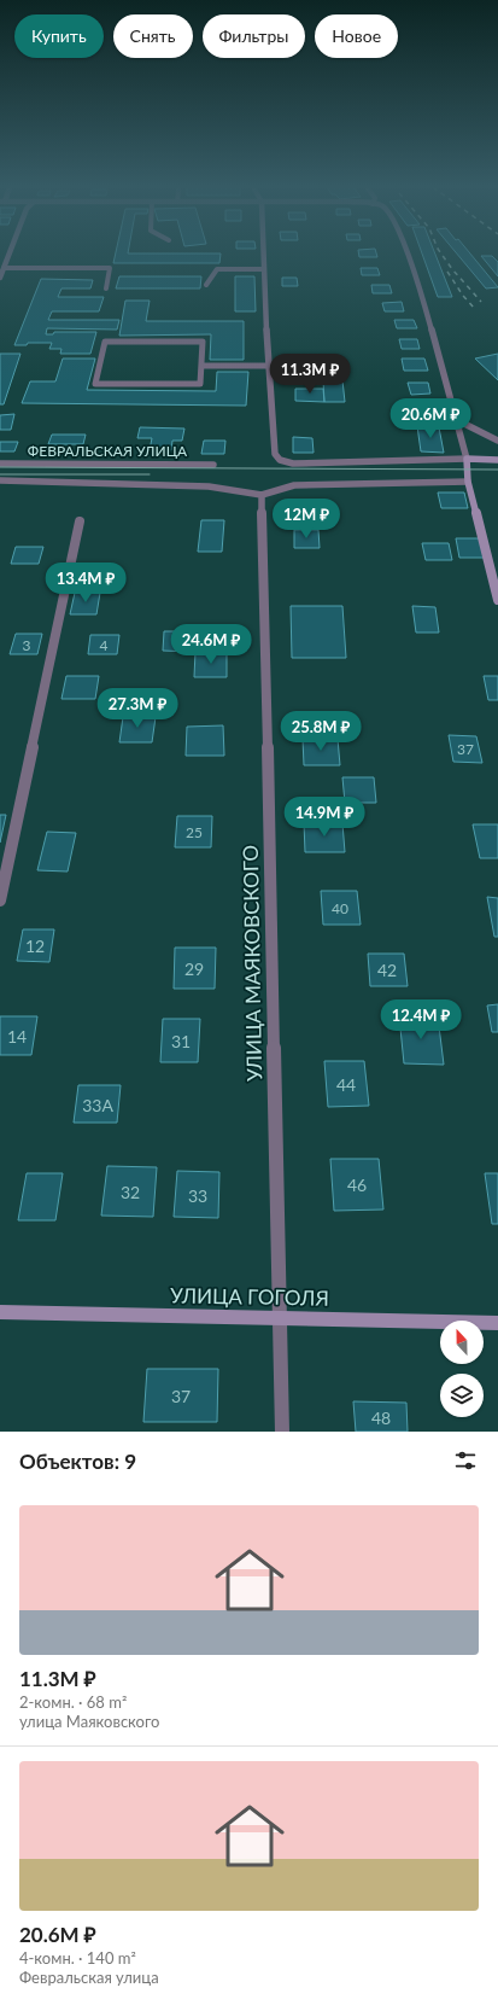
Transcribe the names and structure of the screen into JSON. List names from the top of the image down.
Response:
{
  "streets": {
    "main road": ["УЛИЦА ГОГОЛЯ"],
    "street": ["ФЕВРАЛЬСКАЯ УЛИЦА", "УЛИЦА МАЯКОВСКОГО"]
  },
  "crossings": [
    ["УЛИЦА МАЯКОВСКОГО", "УЛИЦА ГОГОЛЯ"]
  ],
  "house_numbers": [
    "3",
    "4",
    "37",
    "25",
    "40",
    "12",
    "29",
    "42",
    "14",
    "31",
    "44",
    "33А",
    "46",
    "32",
    "33",
    "37",
    "48"
  ],
  "north": "top",
  "page": {
    "chip": [
      "Купить",
      "Снять",
      "Фильтры",
      "Новое"
    ],
    "price": [
      "11.3M ₽",
      "20.6M ₽",
      "12M ₽",
      "13.4M ₽",
      "24.6M ₽",
      "27.3M ₽",
      "25.8M ₽",
      "14.9M ₽",
      "12.4M ₽"
    ],
    "heading": "Объектов: 9",
    "list": [
      {
        "name": "11.3M ₽",
        "note": "2-комн. · 68 m² · улица Маяковского"
      },
      {
        "name": "20.6M ₽",
        "note": "4-комн. · 140 m² · Февральская улица"
      }
    ]
  }
}
